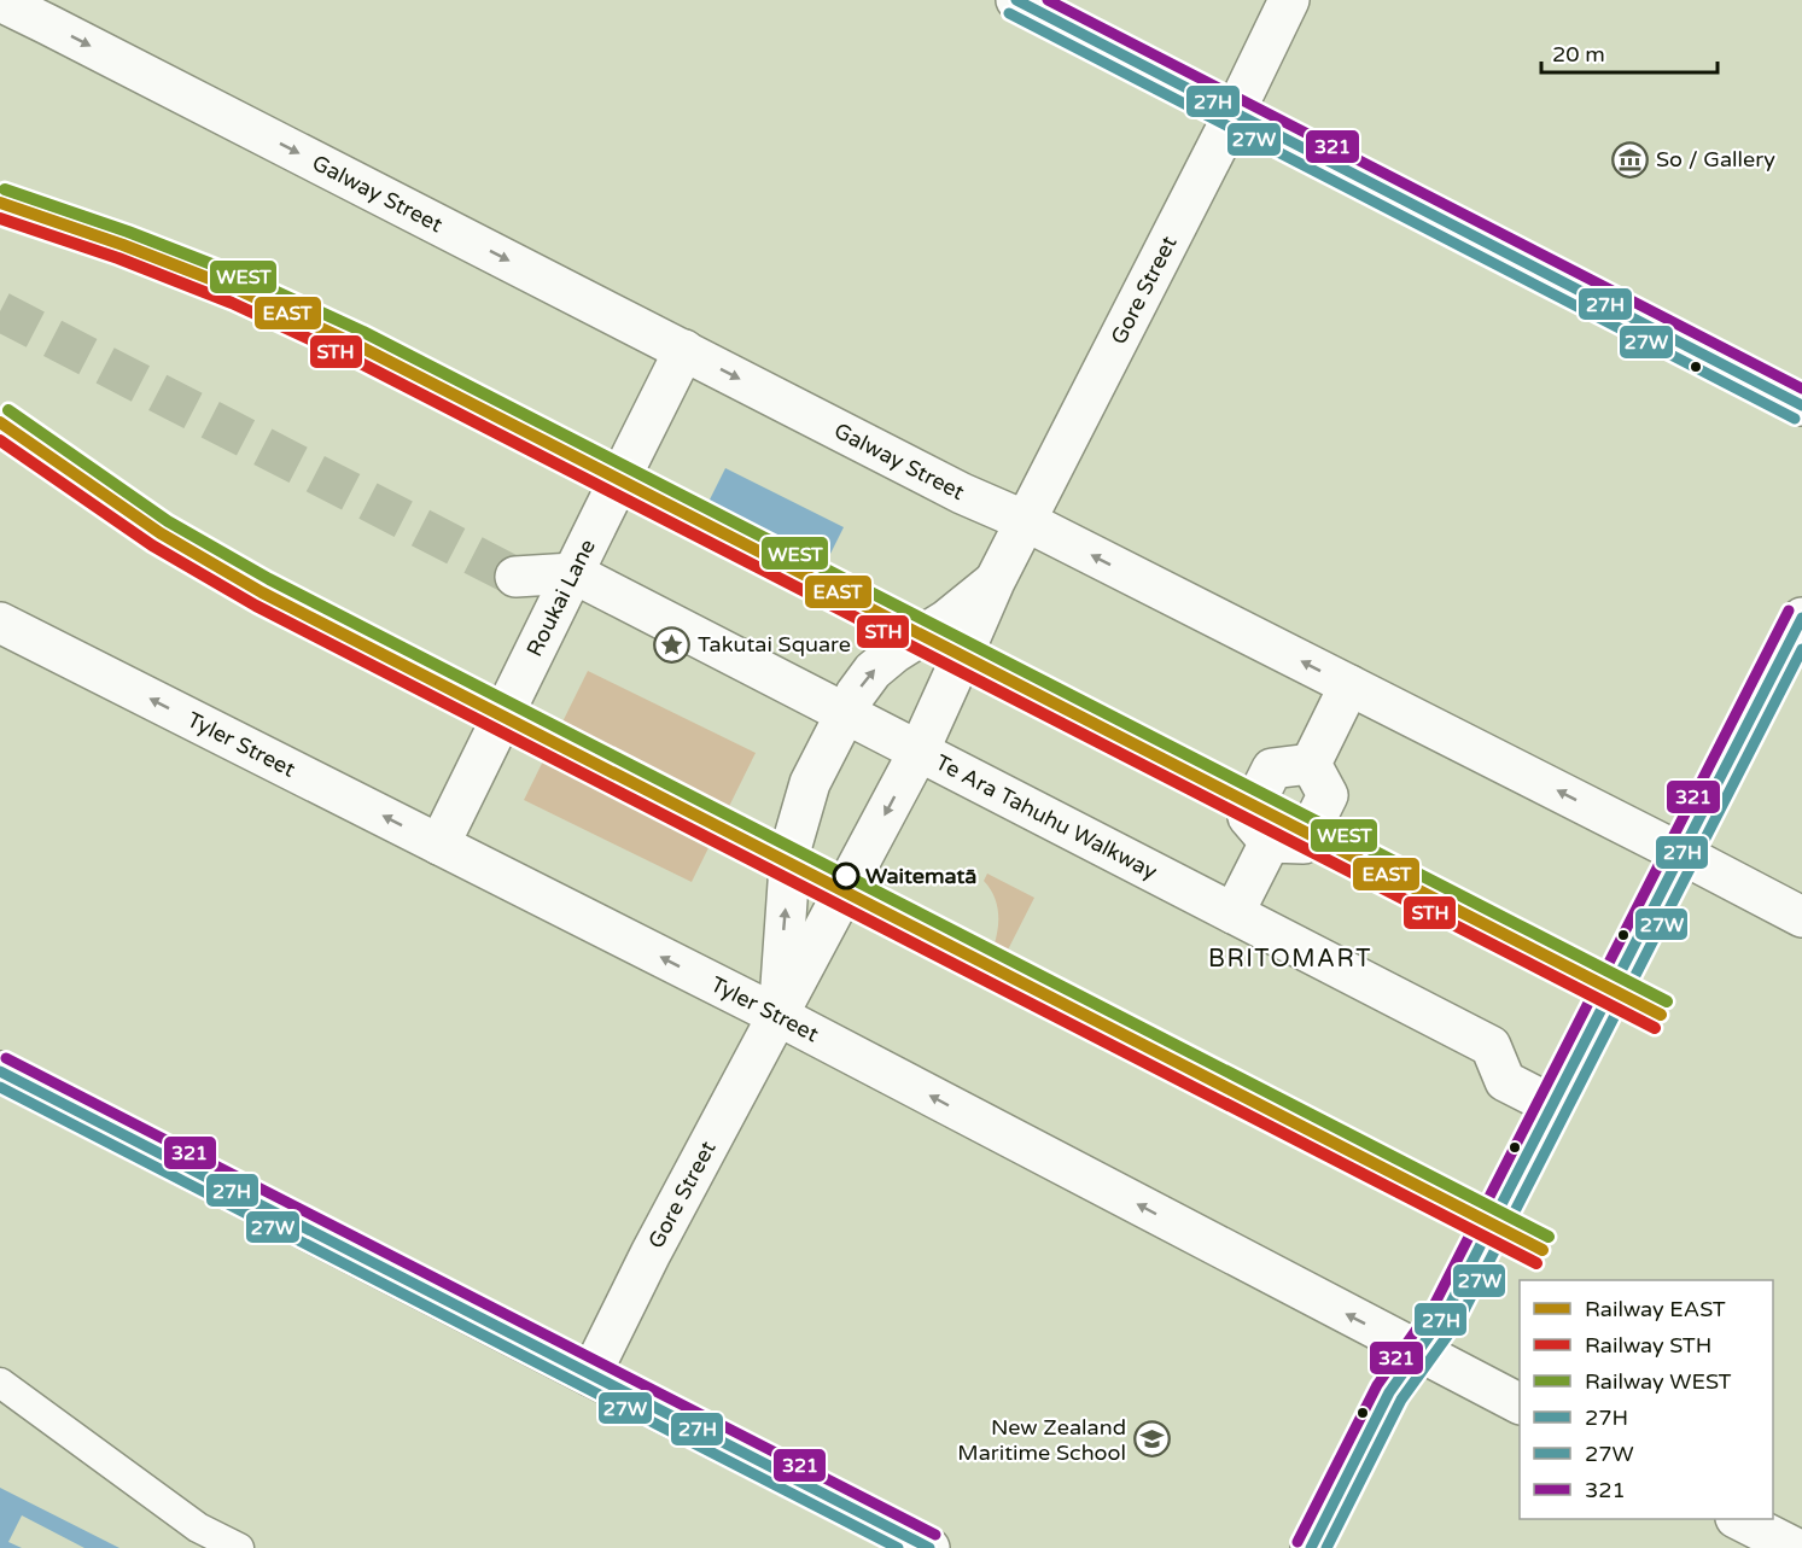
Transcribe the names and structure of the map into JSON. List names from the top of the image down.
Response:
{
  "streets": {
    "street": [
      "Galway Street",
      "Gore Street",
      "Roukai Lane",
      "Tyler Street",
      "Te Ara Tahuhu Walkway"
    ]
  },
  "crossings": [
    ["Galway Street", "Gore Street"],
    ["Galway Street", "Roukai Lane"],
    ["Gore Street", "Tyler Street"],
    ["Gore Street", "Te Ara Tahuhu Walkway"],
    ["Roukai Lane", "Tyler Street"],
    ["Roukai Lane", "Te Ara Tahuhu Walkway"]
  ],
  "one_way": ["Tyler Street"],
  "districts": ["BRITOMART"],
  "places": {
    "museum": ["So / Gallery"],
    "place": ["Takutai Square"],
    "other": ["Waitematā"],
    "school or university": ["New Zealand Maritime School"]
  },
  "lines": [
    "transit line 27H",
    "transit line 321",
    "transit line 27W",
    "rail line WEST",
    "rail line EAST",
    "rail line STH"
  ],
  "legend": [
    "Railway EAST",
    "Railway STH",
    "Railway WEST",
    "27H",
    "27W",
    "321"
  ],
  "scale_bar": "20 m"
}
